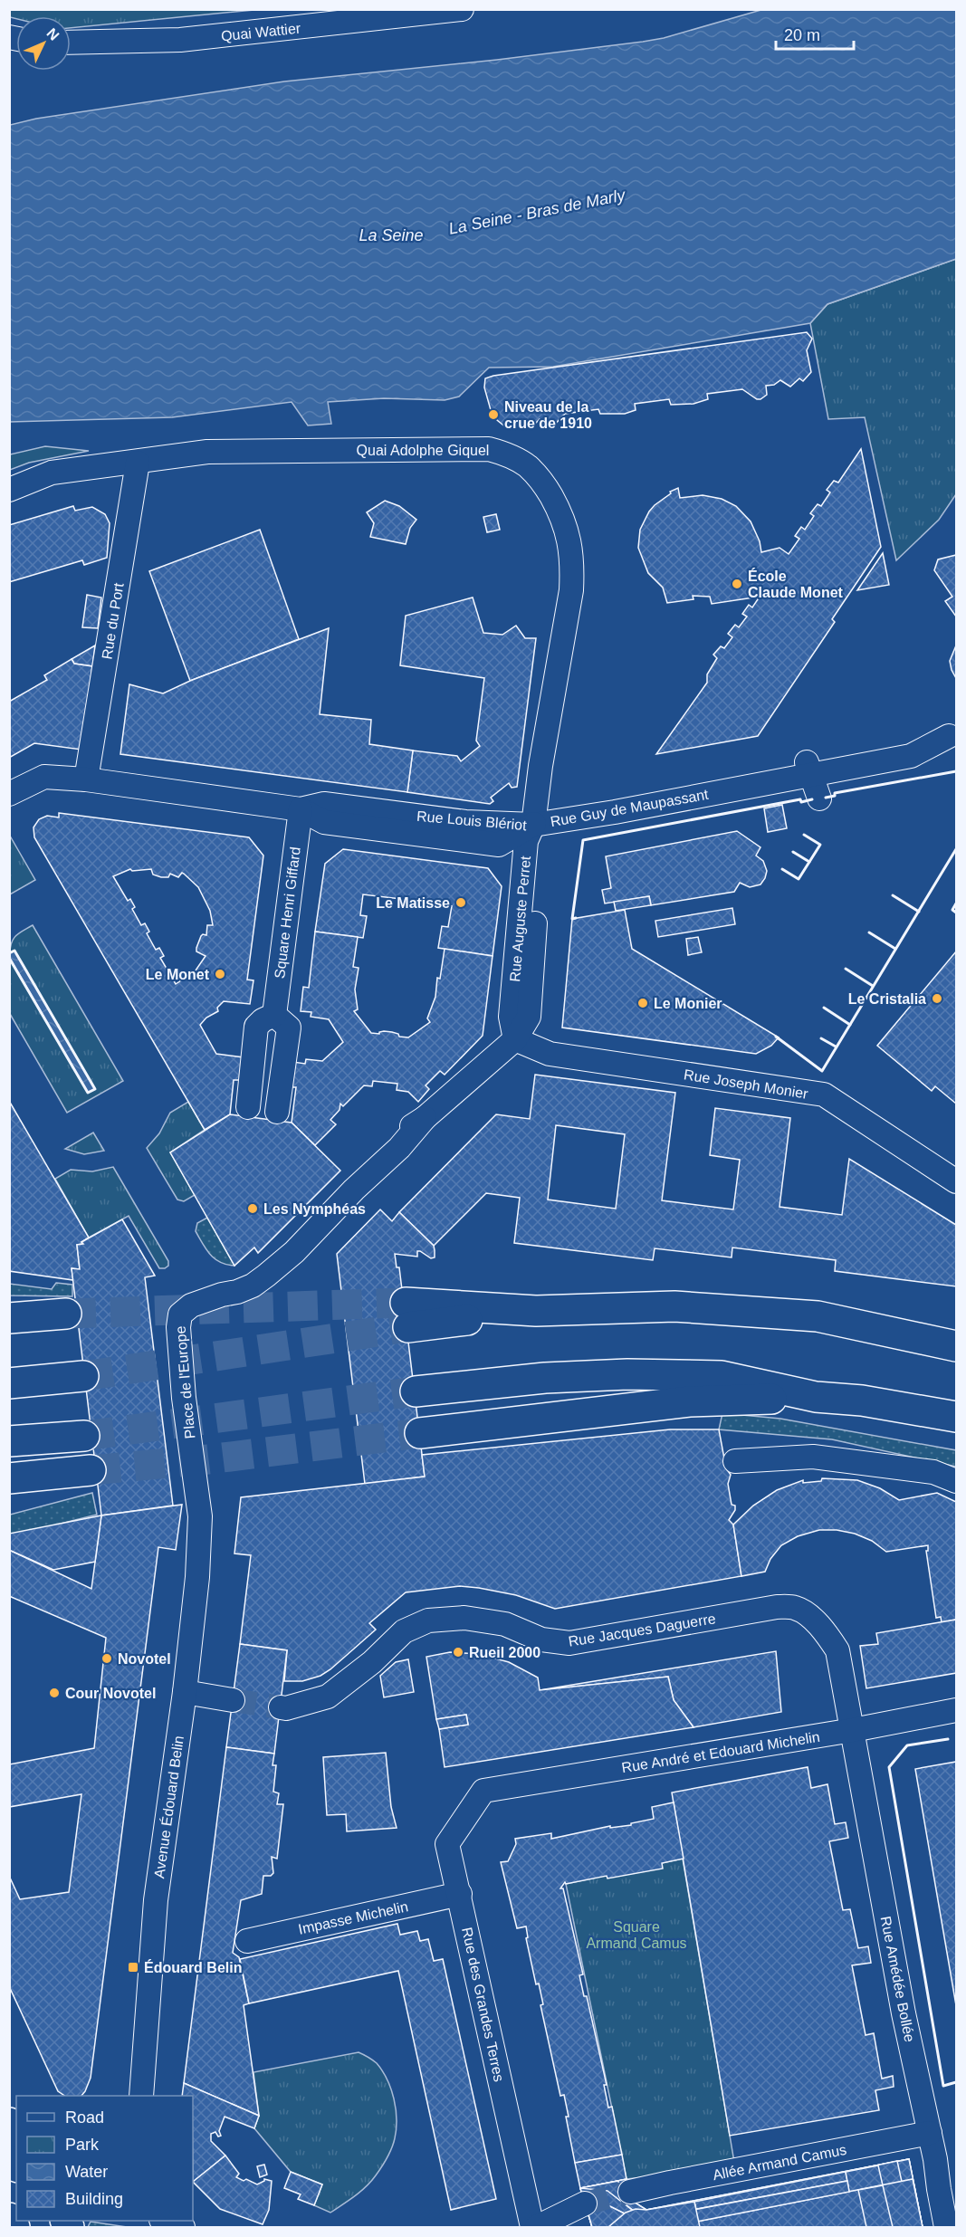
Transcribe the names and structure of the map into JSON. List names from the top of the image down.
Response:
{
  "streets": {
    "street": [
      "Quai Wattier",
      "Quai Adolphe Giquel",
      "Rue du Port",
      "Rue Guy de Maupassant",
      "Rue Louis Blériot",
      "Square Henri Giffard",
      "Rue Auguste Perret",
      "Rue Joseph Monier",
      "Place de l'Europe",
      "Rue Jacques Daguerre",
      "Rue André et Edouard Michelin",
      "Avenue Édouard Belin",
      "Impasse Michelin",
      "Rue Amédée Bollée",
      "Rue des Grandes Terres",
      "Allée Armand Camus"
    ]
  },
  "crossings": [
    ["Quai Adolphe Giquel", "Rue du Port"],
    ["Quai Adolphe Giquel", "Rue Guy de Maupassant"],
    ["Quai Adolphe Giquel", "Rue Louis Blériot"],
    ["Quai Adolphe Giquel", "Rue Auguste Perret"],
    ["Rue du Port", "Rue Louis Blériot"],
    ["Rue Guy de Maupassant", "Rue Louis Blériot"],
    ["Rue Guy de Maupassant", "Rue Auguste Perret"],
    ["Rue Louis Blériot", "Square Henri Giffard"],
    ["Rue Louis Blériot", "Rue Auguste Perret"],
    ["Rue Auguste Perret", "Rue Joseph Monier"],
    ["Rue Auguste Perret", "Place de l'Europe"],
    ["Place de l'Europe", "Avenue Édouard Belin"],
    ["Rue Jacques Daguerre", "Rue André et Edouard Michelin"],
    ["Rue Jacques Daguerre", "Rue Amédée Bollée"],
    ["Rue André et Edouard Michelin", "Rue Amédée Bollée"],
    ["Rue André et Edouard Michelin", "Rue des Grandes Terres"],
    ["Impasse Michelin", "Rue des Grandes Terres"],
    ["Rue Amédée Bollée", "Allée Armand Camus"]
  ],
  "water": ["La Seine - Bras de Marly", "La Seine"],
  "parks": ["Square Armand Camus"],
  "places": {
    "other": [
      "Niveau de la crue de 1910",
      "École Claude Monet",
      "Le Matisse",
      "Le Monet",
      "Le Cristalia",
      "Le Monier",
      "Les Nymphéas",
      "Rueil 2000",
      "Novotel",
      "Cour Novotel"
    ],
    "transit": ["Édouard Belin"]
  },
  "legend": [
    "Road",
    "Park",
    "Water",
    "Building"
  ],
  "scale_bar": "20 m",
  "north": "top right"
}
